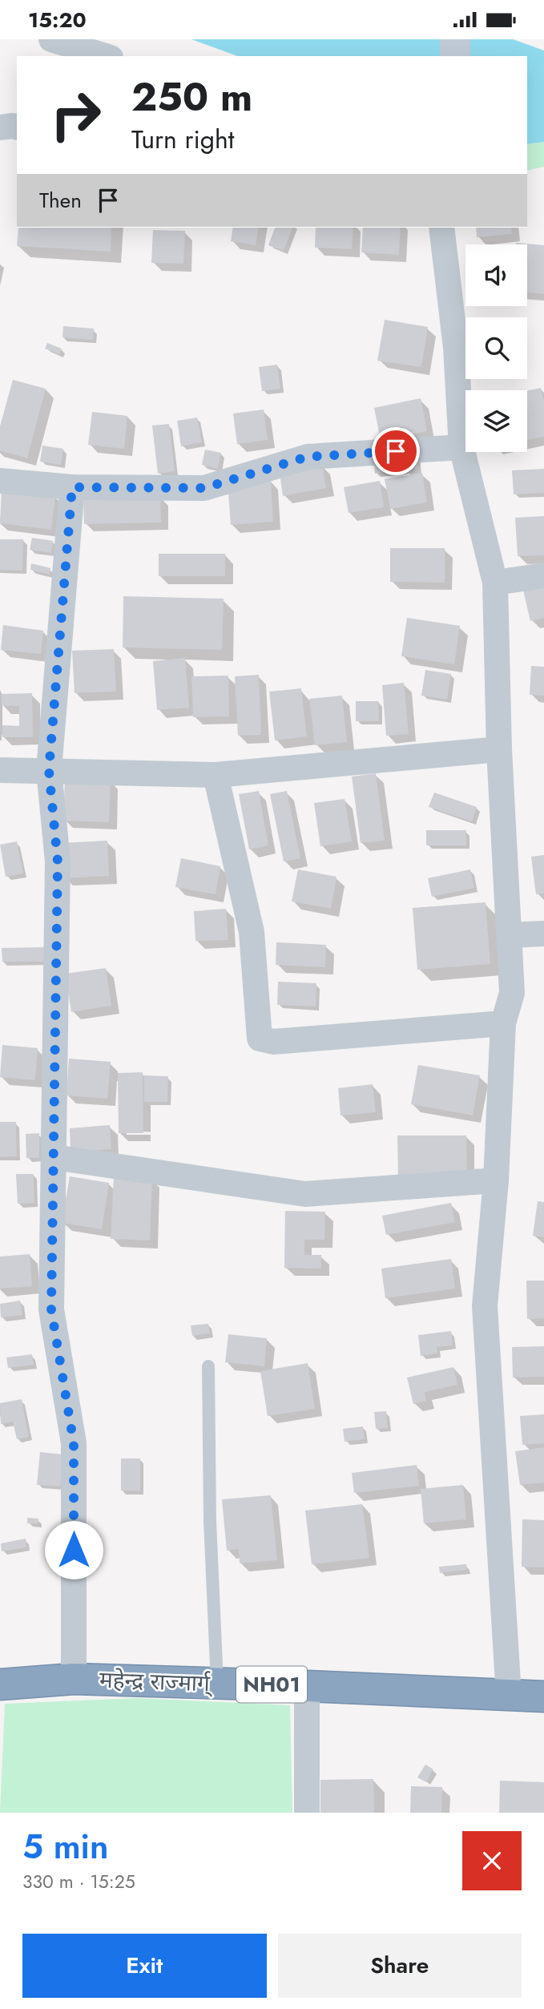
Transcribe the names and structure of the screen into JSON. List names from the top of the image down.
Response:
{
  "streets": {
    "highway": ["महेन्द्र राज्मार्ग्", "NH01"]
  },
  "page": {
    "status": "15:20",
    "turn": ["250 m", "Turn right"],
    "then": "Then",
    "heading": ["5 min", "330 m · 15:25"],
    "buttons": ["Exit", "Share"]
  }
}
